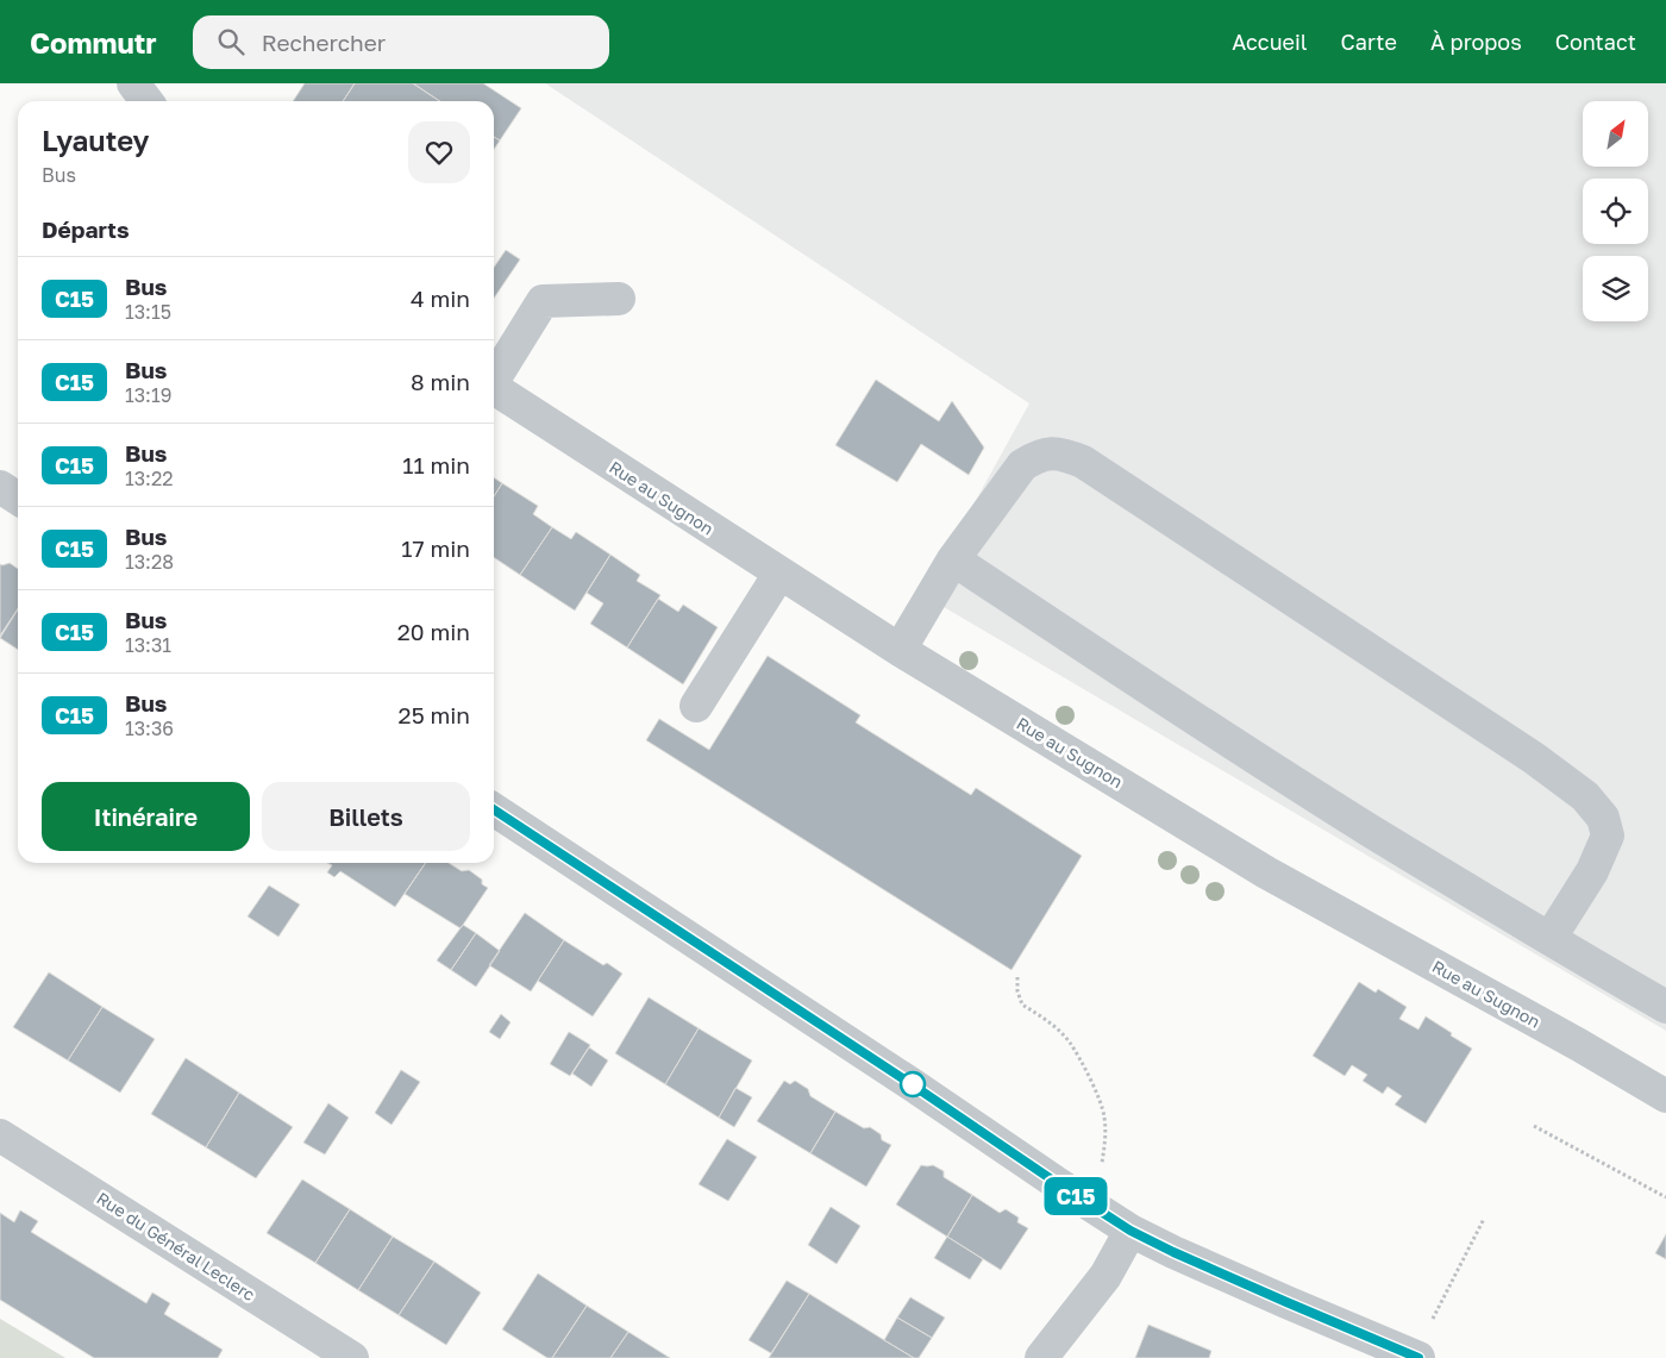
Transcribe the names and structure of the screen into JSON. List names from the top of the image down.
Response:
{
  "streets": {
    "street": ["Rue au Sugnon", "Rue du Général Leclerc"]
  },
  "lines": ["bus line C15"],
  "north": "top right",
  "page": {
    "header": "Commutr",
    "search": "Rechercher",
    "nav": [
      "Accueil",
      "Carte",
      "À propos",
      "Contact"
    ],
    "on_map": "C15",
    "heading": [
      ["Lyautey", "Bus"],
      "Départs"
    ],
    "list": [
      {
        "mark": "C15",
        "name": "Bus",
        "note": "13:15",
        "value": "4 min"
      },
      {
        "mark": "C15",
        "name": "Bus",
        "note": "13:19",
        "value": "8 min"
      },
      {
        "mark": "C15",
        "name": "Bus",
        "note": "13:22",
        "value": "11 min"
      },
      {
        "mark": "C15",
        "name": "Bus",
        "note": "13:28",
        "value": "17 min"
      },
      {
        "mark": "C15",
        "name": "Bus",
        "note": "13:31",
        "value": "20 min"
      },
      {
        "mark": "C15",
        "name": "Bus",
        "note": "13:36",
        "value": "25 min"
      }
    ],
    "buttons": ["Itinéraire", "Billets"]
  }
}
